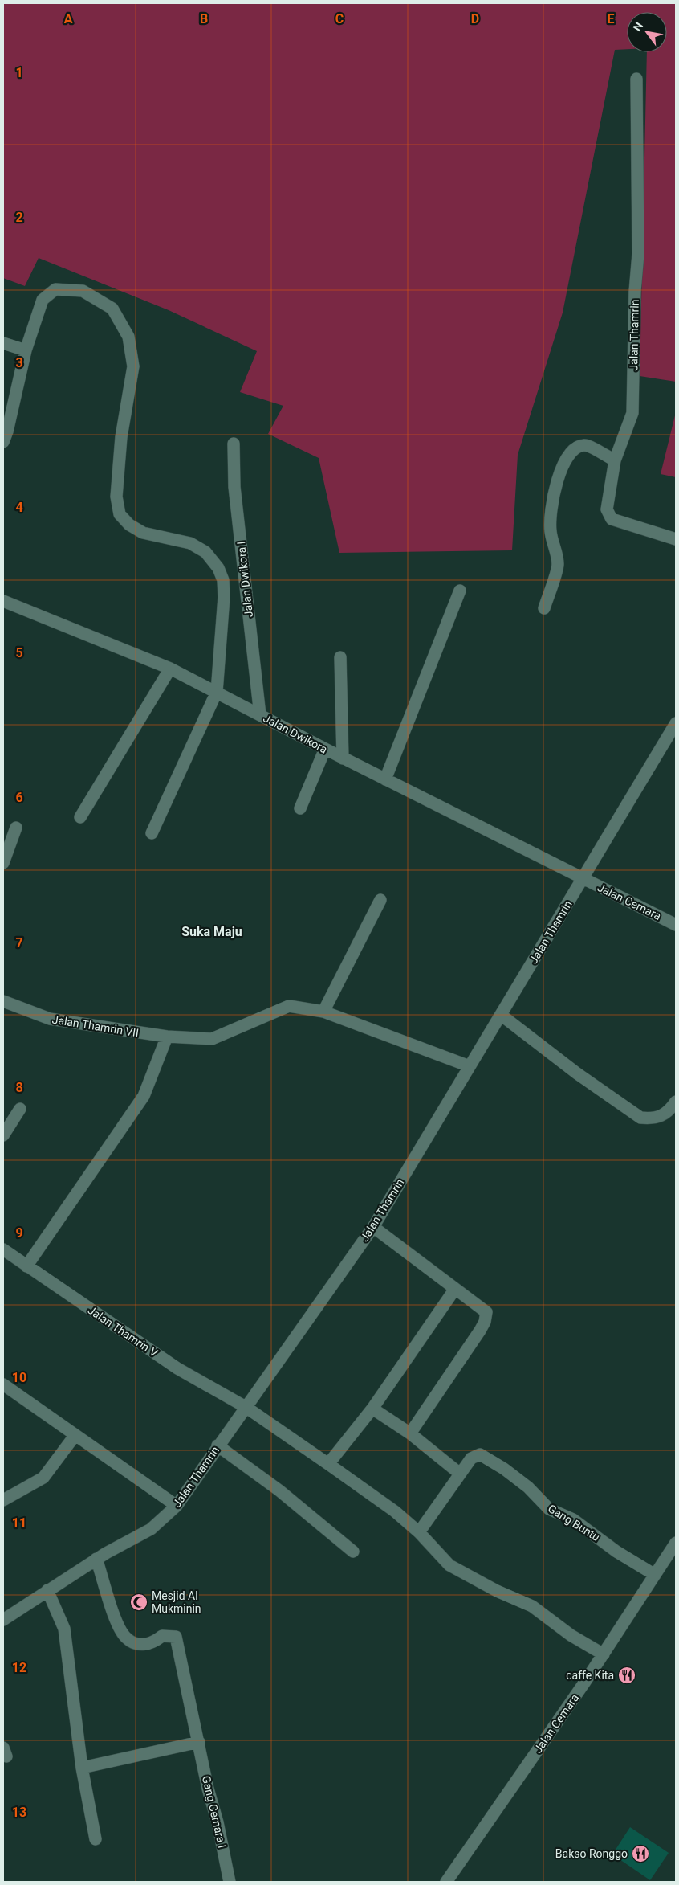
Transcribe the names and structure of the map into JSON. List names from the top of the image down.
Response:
{
  "streets": {
    "street": [
      "Jalan Thamrin",
      "Jalan Dwikora I",
      "Jalan Dwikora",
      "Jalan Cemara",
      "Jalan Thamrin VII",
      "Jalan Thamrin V",
      "Gang Buntu",
      "Gang Cemara I"
    ]
  },
  "crossings": [
    ["Jalan Thamrin", "Jalan Dwikora"],
    ["Jalan Thamrin", "Jalan Cemara"],
    ["Jalan Thamrin", "Jalan Thamrin VII"],
    ["Jalan Thamrin", "Jalan Thamrin V"],
    ["Jalan Thamrin", "Gang Cemara I"],
    ["Jalan Dwikora I", "Jalan Dwikora"],
    ["Jalan Dwikora", "Jalan Cemara"],
    ["Jalan Cemara", "Jalan Thamrin V"],
    ["Jalan Cemara", "Gang Buntu"],
    ["Jalan Thamrin V", "Gang Buntu"]
  ],
  "districts": ["Suka Maju"],
  "places": {
    "mosque": ["Mesjid Al Mukminin"],
    "restaurant": ["caffe Kita", "Bakso Ronggo"]
  },
  "north": "top left",
  "grid": {
    "columns": [
      "A",
      "B",
      "C",
      "D",
      "E"
    ],
    "rows": [
      "1",
      "2",
      "3",
      "4",
      "5",
      "6",
      "7",
      "8",
      "9",
      "10",
      "11",
      "12",
      "13"
    ]
  }
}
